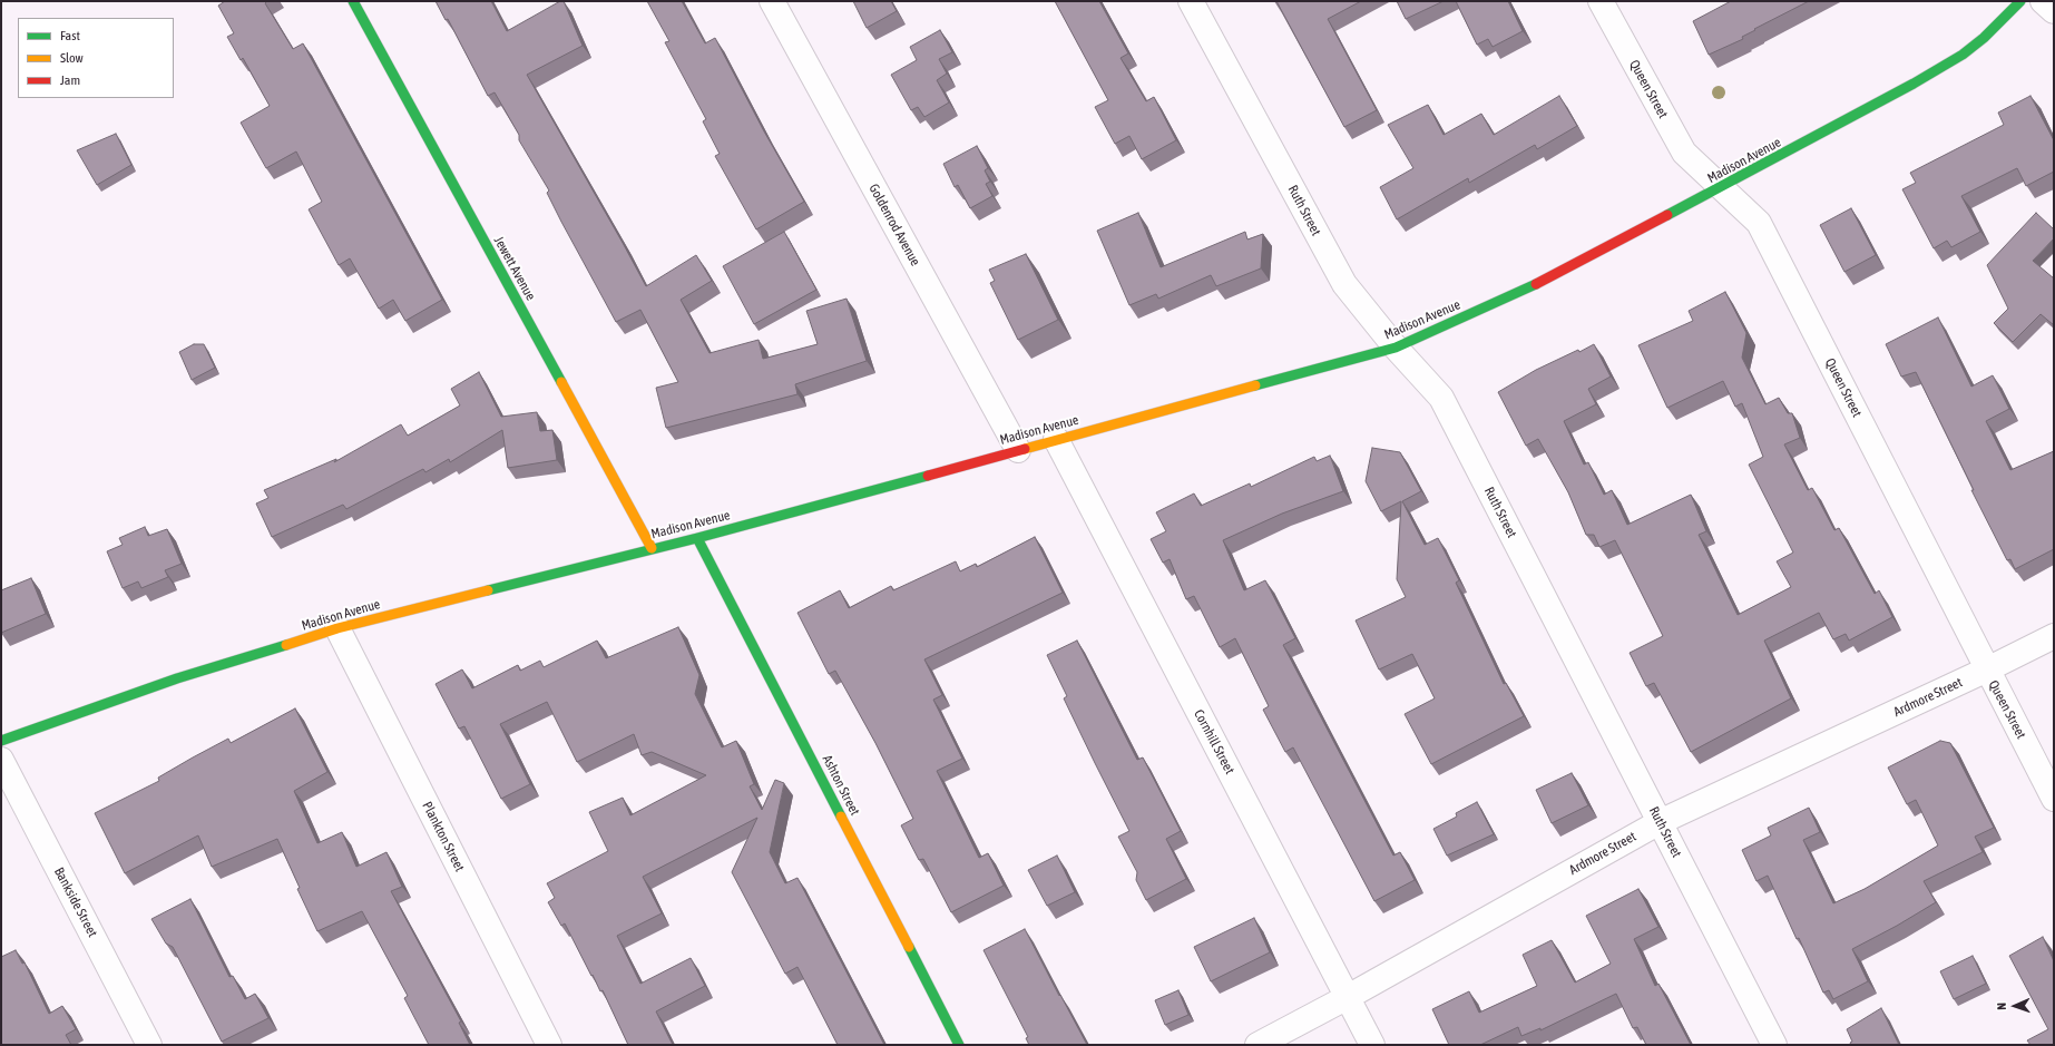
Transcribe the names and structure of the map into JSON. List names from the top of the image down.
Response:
{
  "streets": {
    "main road": ["Madison Avenue", "Jewett Avenue", "Ashton Street"],
    "street": [
      "Queen Street",
      "Ruth Street",
      "Goldenrod Avenue",
      "Ardmore Street",
      "Cornhill Street",
      "Plankton Street",
      "Bankside Street"
    ]
  },
  "crossings": [
    ["Queen Street", "Madison Avenue"],
    ["Queen Street", "Ardmore Street"],
    ["Madison Avenue", "Ruth Street"],
    ["Madison Avenue", "Goldenrod Avenue"],
    ["Madison Avenue", "Jewett Avenue"],
    ["Madison Avenue", "Cornhill Street"],
    ["Madison Avenue", "Ashton Street"],
    ["Madison Avenue", "Plankton Street"],
    ["Ruth Street", "Ardmore Street"],
    ["Ardmore Street", "Cornhill Street"]
  ],
  "legend": ["Fast", "Slow", "Jam"],
  "north": "left"
}
